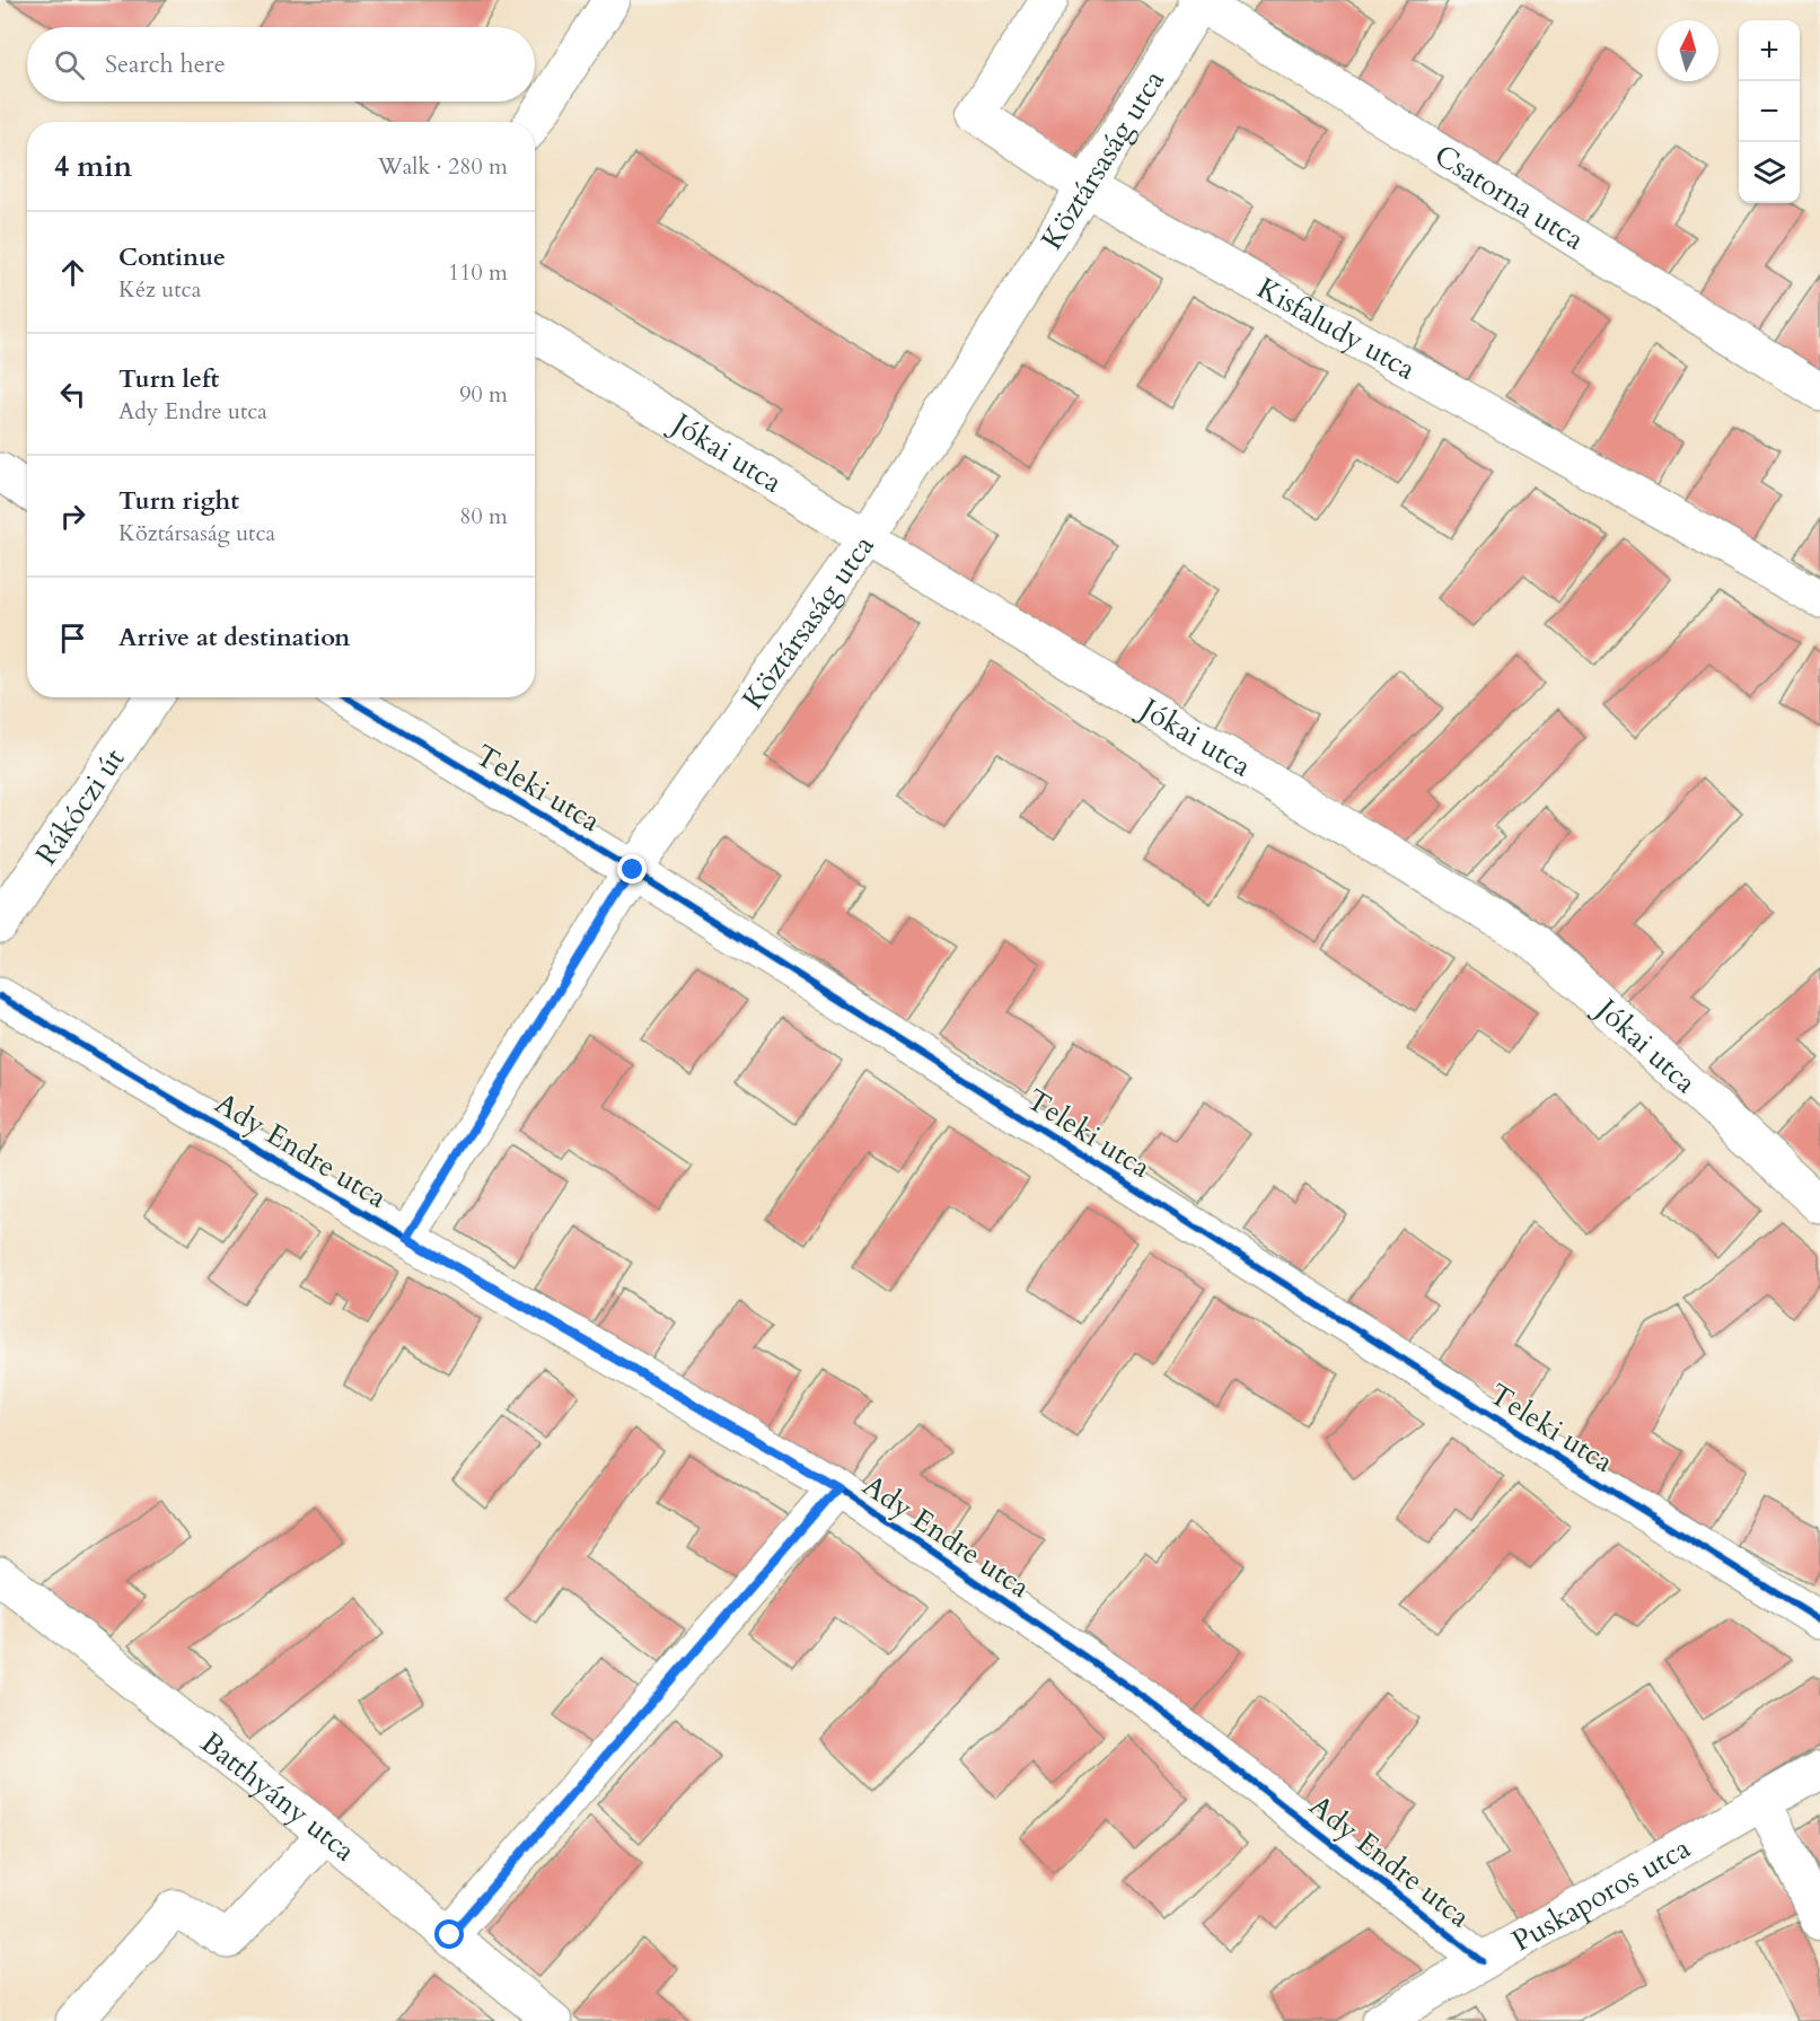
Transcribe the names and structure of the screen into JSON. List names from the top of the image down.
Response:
{
  "streets": {
    "street": [
      "Köztársaság utca",
      "Csatorna utca",
      "Kisfaludy utca",
      "Jókai utca",
      "Teleki utca",
      "Rákóczi út",
      "Ady Endre utca",
      "Batthyány utca",
      "Puskaporos utca"
    ]
  },
  "crossings": [
    ["Köztársaság utca", "Csatorna utca"],
    ["Köztársaság utca", "Kisfaludy utca"],
    ["Köztársaság utca", "Jókai utca"],
    ["Köztársaság utca", "Teleki utca"],
    ["Köztársaság utca", "Ady Endre utca"],
    ["Ady Endre utca", "Puskaporos utca"]
  ],
  "north": "top",
  "page": {
    "map_buttons": ["+", "−"],
    "search": "Search here",
    "heading": ["4 min", "Walk · 280 m"],
    "list": [
      ["Continue", "Kéz utca", "110 m"],
      ["Turn left", "Ady Endre utca", "90 m"],
      ["Turn right", "Köztársaság utca", "80 m"],
      "Arrive at destination"
    ]
  }
}
